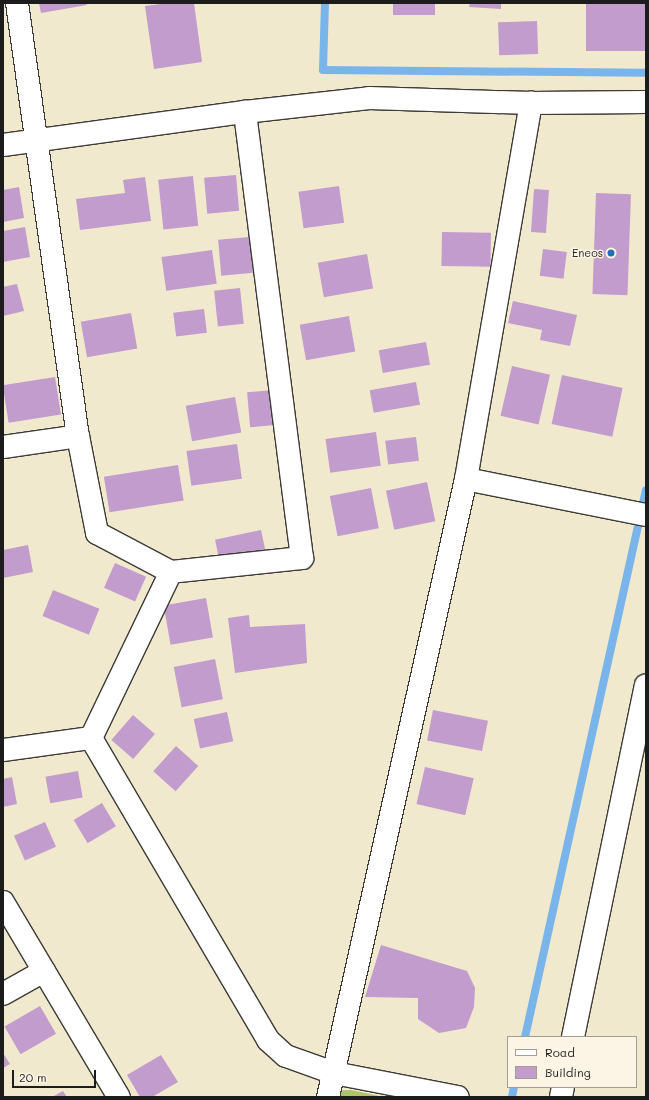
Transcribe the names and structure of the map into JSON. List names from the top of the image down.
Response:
{
  "places": ["Eneos"],
  "legend": ["Road", "Building"],
  "scale_bar": "20 m"
}
